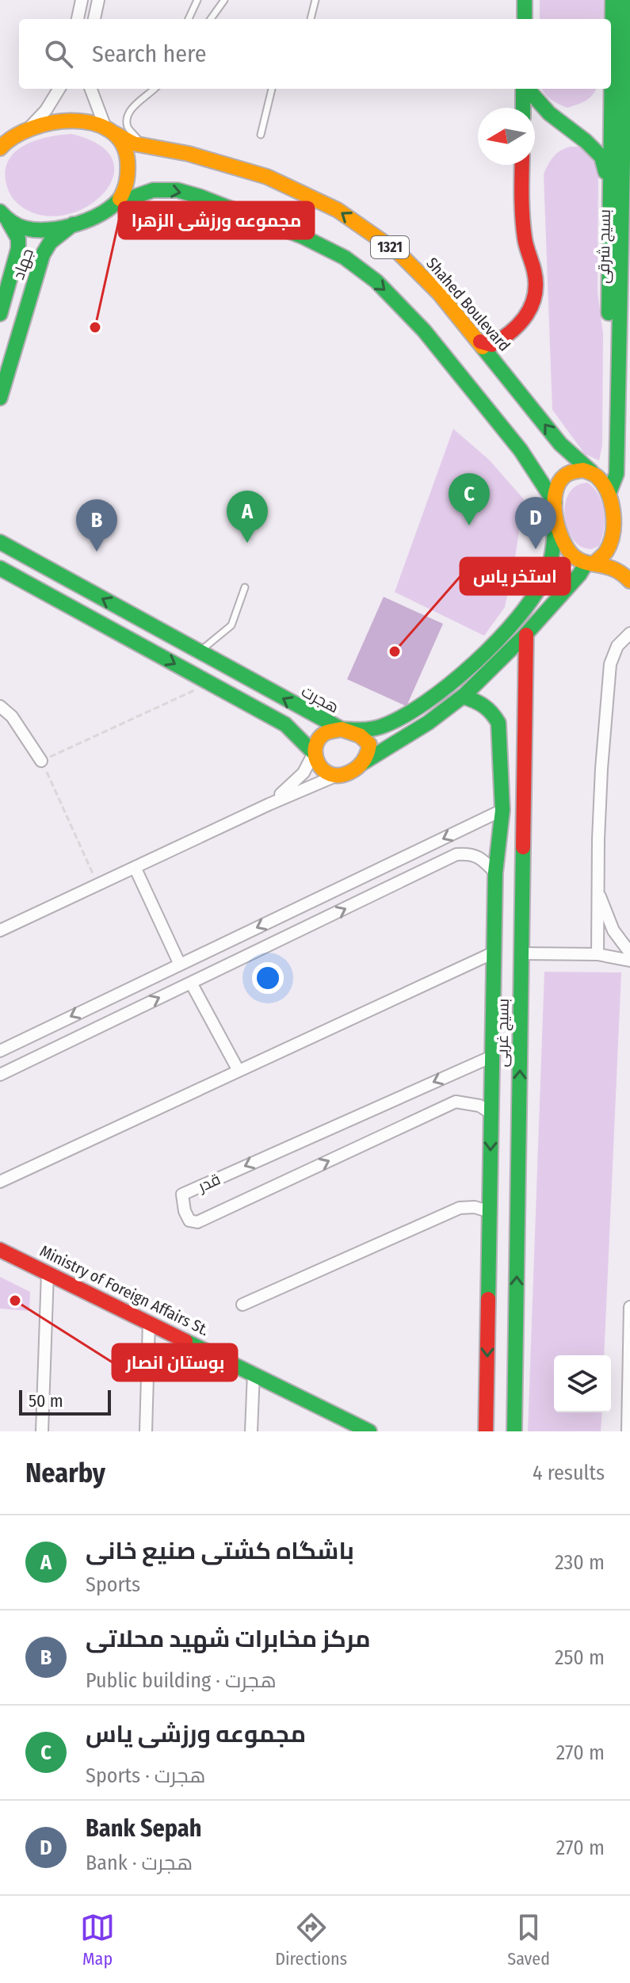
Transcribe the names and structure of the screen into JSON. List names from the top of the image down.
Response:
{
  "streets": {
    "main road": [
      "بسیج شرقی",
      "1321",
      "جهاد",
      "Shahed Boulevard",
      "هجرت",
      "بسیج غربی",
      "Ministry of Foreign Affairs St."
    ],
    "street": ["قدر"]
  },
  "crossings": [
    ["بسیج شرقی", "1321"],
    ["بسیج شرقی", "Shahed Boulevard"],
    ["بسیج شرقی", "هجرت"],
    ["1321", "Shahed Boulevard"],
    ["1321", "هجرت"],
    ["Shahed Boulevard", "هجرت"],
    ["بسیج غربی", "قدر"]
  ],
  "places": ["مجموعه ورزشی الزهرا", "استخر یاس", "بوستان انصار"],
  "scale_bar": "50 m",
  "north": "left",
  "page": {
    "search": "Search here",
    "pins": [
      "C",
      "A",
      "D",
      "B"
    ],
    "scale": "50 m",
    "heading": ["Nearby", "4 results"],
    "list": [
      {
        "mark": "A",
        "name": "باشگاه کشتی صنیع خانی",
        "note": "Sports",
        "value": "230 m"
      },
      {
        "mark": "B",
        "name": "مرکز مخابرات شهید محلاتی",
        "note": "Public building · هجرت",
        "value": "250 m"
      },
      {
        "mark": "C",
        "name": "مجموعه ورزشی یاس",
        "note": "Sports · هجرت",
        "value": "270 m"
      },
      {
        "mark": "D",
        "name": "Bank Sepah",
        "note": "Bank · هجرت",
        "value": "270 m"
      }
    ],
    "nav": ["Map", "Directions", "Saved"]
  }
}
